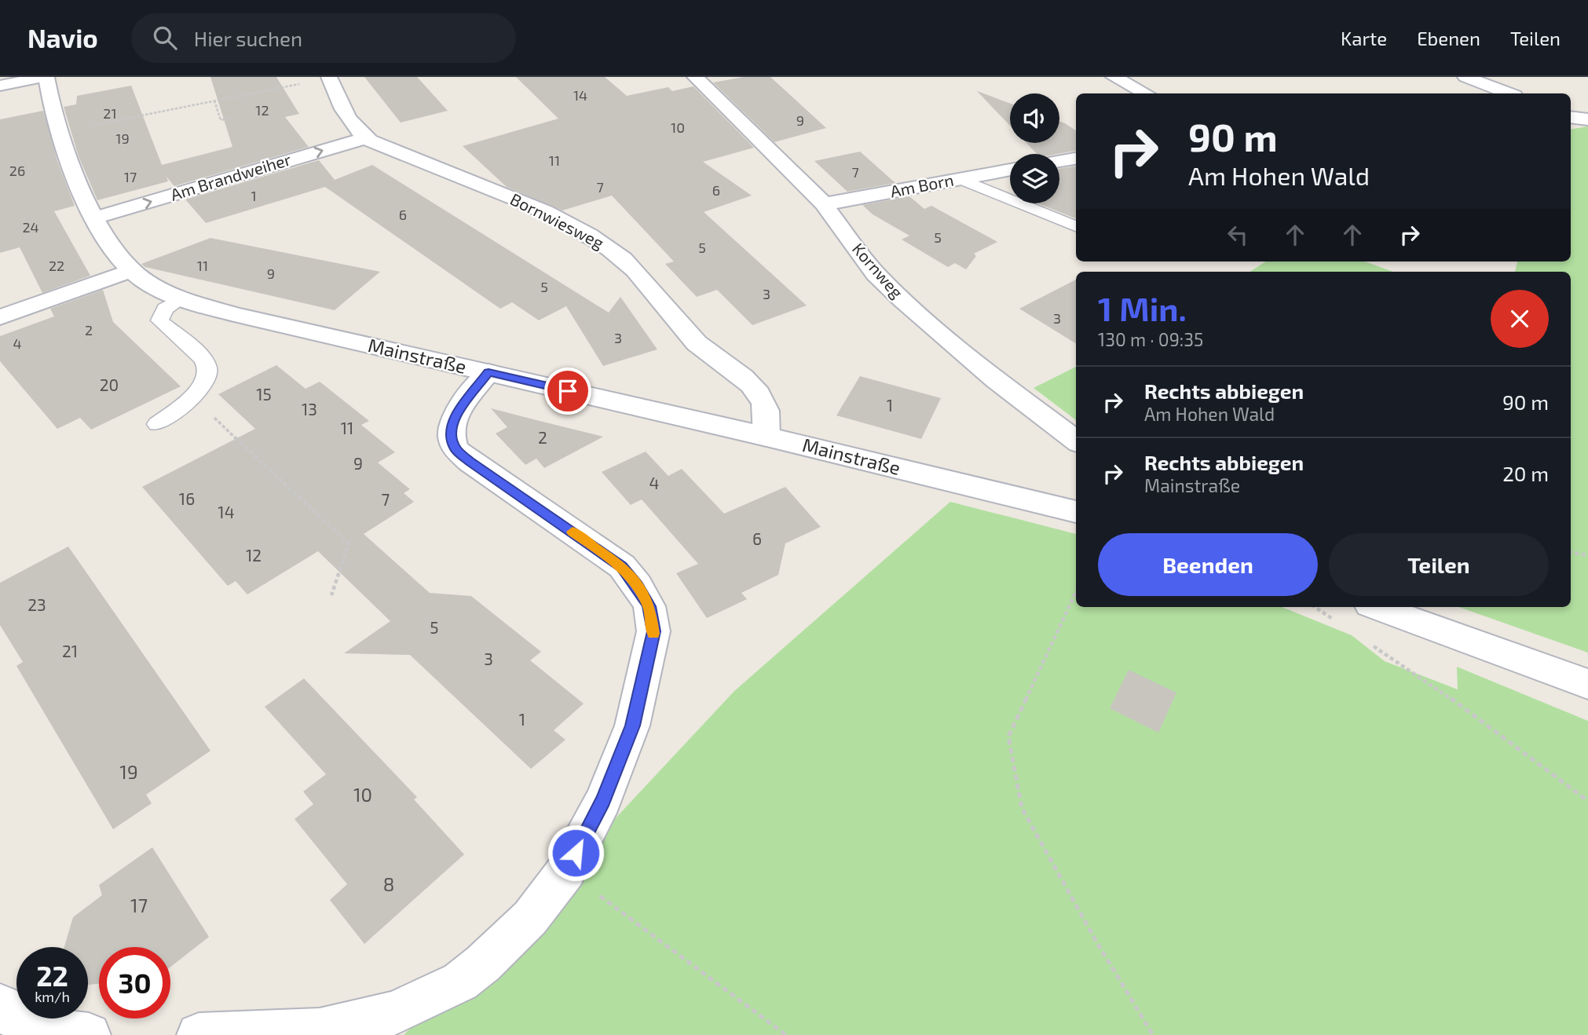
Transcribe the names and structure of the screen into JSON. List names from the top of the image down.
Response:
{
  "streets": {
    "street": [
      "Am Brandweiher",
      "Am Born",
      "Bornwiesweg",
      "Kornweg",
      "Mainstraße"
    ]
  },
  "crossings": [
    ["Am Brandweiher", "Bornwiesweg"],
    ["Am Brandweiher", "Mainstraße"],
    ["Am Born", "Kornweg"],
    ["Bornwiesweg", "Mainstraße"]
  ],
  "one_way": ["Am Brandweiher"],
  "house_numbers": [
    "14",
    "12",
    "21",
    "9",
    "10",
    "19",
    "11",
    "26",
    "7",
    "17",
    "7",
    "6",
    "1",
    "6",
    "24",
    "5",
    "5",
    "22",
    "11",
    "9",
    "5",
    "3",
    "3",
    "2",
    "3",
    "4",
    "20",
    "15",
    "1",
    "13",
    "11",
    "2",
    "9",
    "4",
    "16",
    "7",
    "14",
    "6",
    "12",
    "23",
    "5",
    "21",
    "3",
    "1",
    "19",
    "10",
    "8",
    "17"
  ],
  "page": {
    "header": "Navio",
    "search": "Hier suchen",
    "nav": ["Karte", "Ebenen", "Teilen"],
    "turn": ["90 m", "Am Hohen Wald"],
    "heading": ["1 Min.", "130 m · 09:35"],
    "list": [
      {
        "name": "Rechts abbiegen",
        "note": "Am Hohen Wald",
        "value": "90 m"
      },
      {
        "name": "Rechts abbiegen",
        "note": "Mainstraße",
        "value": "20 m"
      }
    ],
    "buttons": ["Beenden", "Teilen"],
    "speed": "22 km/h",
    "limit": "30"
  }
}
